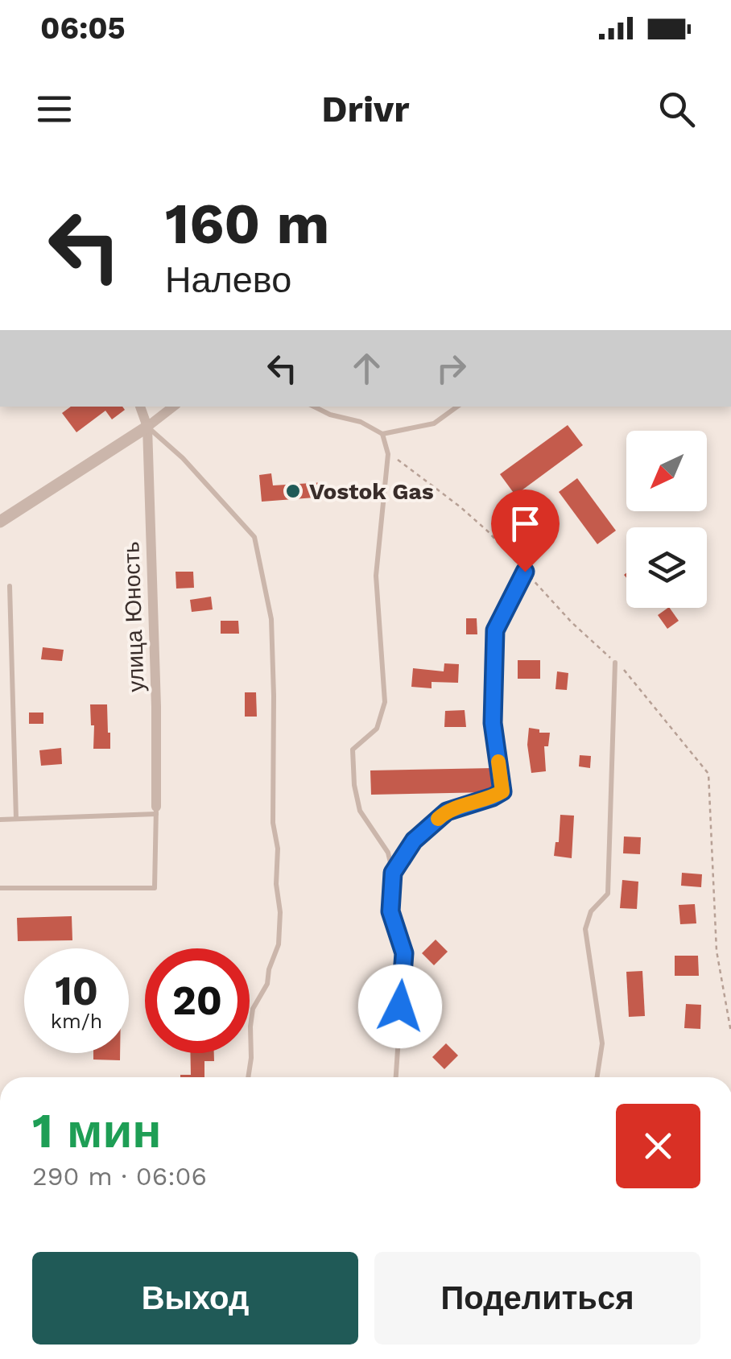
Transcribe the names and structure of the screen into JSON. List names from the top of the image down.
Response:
{
  "streets": {
    "street": ["улица Юность"]
  },
  "places": ["Vostok Gas"],
  "north": "bottom left",
  "page": {
    "status": "06:05",
    "header": "Drivr",
    "turn": ["160 m", "Налево"],
    "speed": "10 km/h",
    "limit": "20",
    "heading": ["1 мин", "290 m · 06:06"],
    "buttons": ["Выход", "Поделиться"]
  }
}
